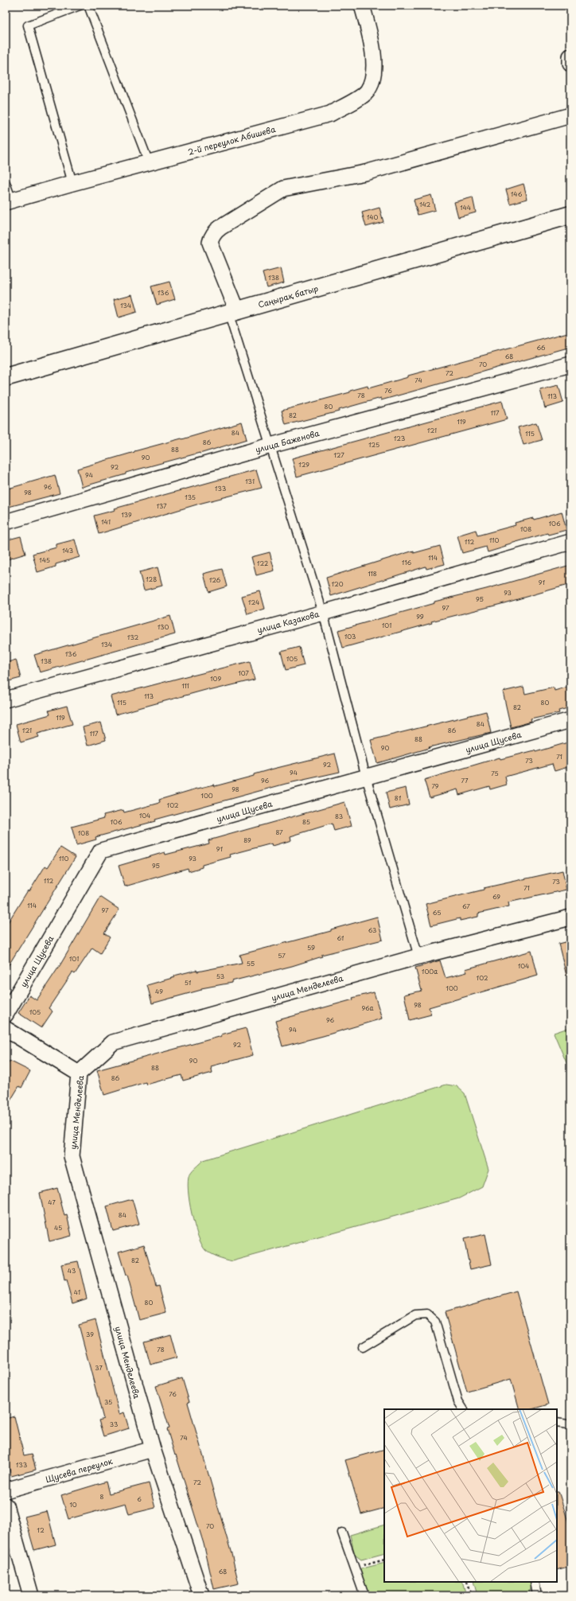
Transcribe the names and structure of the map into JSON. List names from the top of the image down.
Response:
{
  "streets": {
    "street": [
      "2-й переулок Абишева",
      "Саңырақ батыр",
      "улица Баженова",
      "улица Казакова",
      "улица Щусева",
      "улица Менделеева",
      "Щусева переулок"
    ]
  },
  "crossings": [
    ["улица Менделеева", "Щусева переулок"]
  ],
  "house_numbers": [
    "146",
    "142",
    "144",
    "140",
    "138",
    "136",
    "134",
    "66",
    "68",
    "70",
    "72",
    "74",
    "76",
    "78",
    "113",
    "80",
    "117",
    "82",
    "119",
    "121",
    "84",
    "115",
    "123",
    "86",
    "125",
    "88",
    "127",
    "90",
    "129",
    "92",
    "94",
    "131",
    "96",
    "133",
    "98",
    "135",
    "137",
    "139",
    "141",
    "106",
    "108",
    "110",
    "112",
    "143",
    "114",
    "145",
    "116",
    "122",
    "118",
    "128",
    "126",
    "91",
    "120",
    "93",
    "95",
    "124",
    "97",
    "99",
    "101",
    "130",
    "103",
    "132",
    "134",
    "136",
    "105",
    "138",
    "107",
    "109",
    "111",
    "113",
    "115",
    "80",
    "82",
    "119",
    "84",
    "121",
    "86",
    "117",
    "88",
    "90",
    "71",
    "73",
    "92",
    "94",
    "75",
    "96",
    "77",
    "79",
    "98",
    "100",
    "81",
    "102",
    "104",
    "83",
    "106",
    "85",
    "87",
    "108",
    "89",
    "91",
    "110",
    "93",
    "95",
    "112",
    "73",
    "71",
    "69",
    "114",
    "67",
    "97",
    "65",
    "63",
    "61",
    "59",
    "57",
    "101",
    "55",
    "104",
    "100а",
    "53",
    "102",
    "51",
    "100",
    "49",
    "98",
    "96а",
    "105",
    "96",
    "94",
    "92",
    "90",
    "88",
    "86",
    "47",
    "84",
    "45",
    "82",
    "43",
    "41",
    "80",
    "39",
    "78",
    "37",
    "76",
    "35",
    "33",
    "74",
    "133",
    "72",
    "8",
    "6",
    "10",
    "70",
    "12",
    "68"
  ]
}
